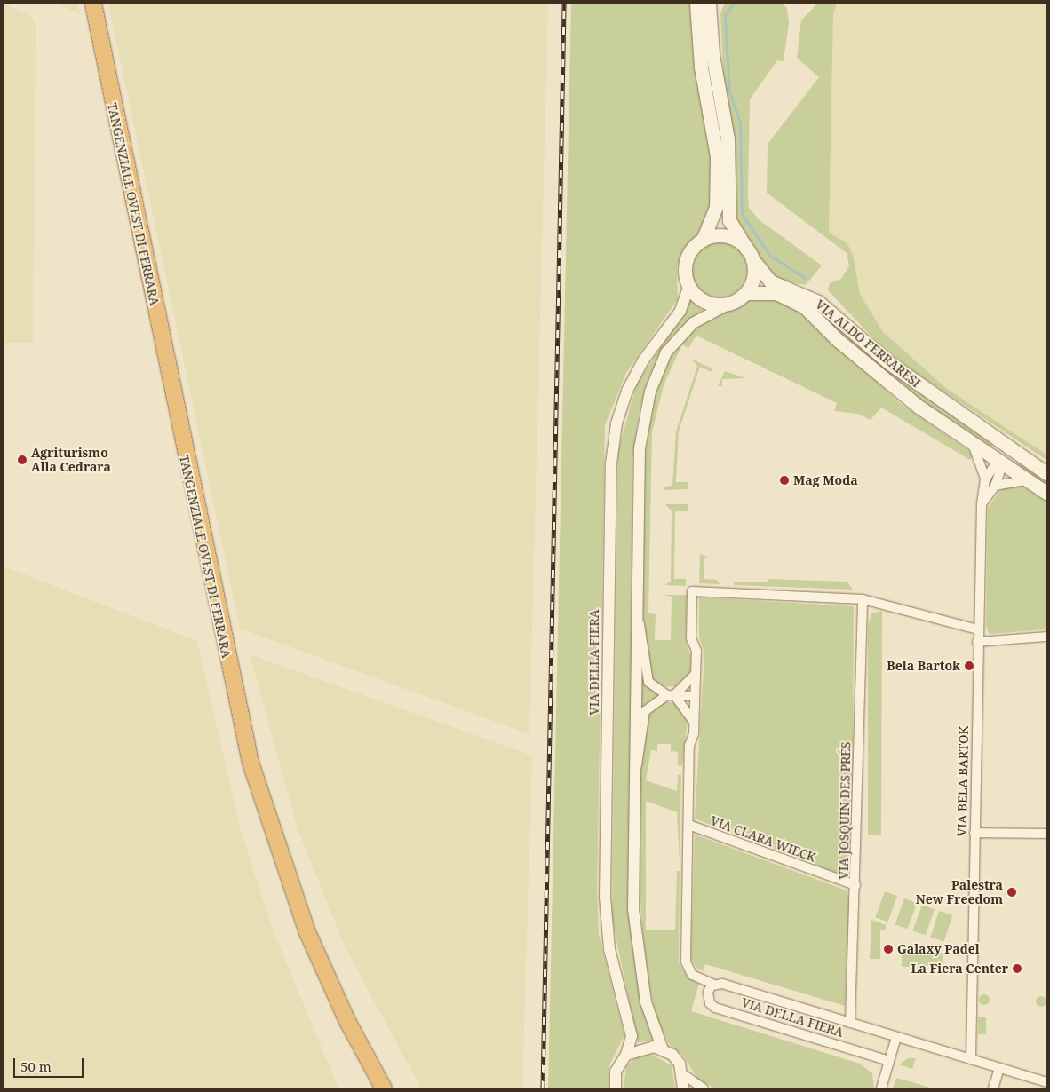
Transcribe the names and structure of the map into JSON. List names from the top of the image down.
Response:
{
  "streets": {
    "highway": ["TANGENZIALE OVEST DI FERRARA"],
    "main road": ["VIA ALDO FERRARESI"],
    "street": [
      "VIA DELLA FIERA",
      "VIA BELA BARTOK",
      "VIA JOSQUIN DES PRÉS",
      "VIA CLARA WIECK"
    ]
  },
  "crossings": [
    ["VIA ALDO FERRARESI", "VIA DELLA FIERA"],
    ["VIA ALDO FERRARESI", "VIA BELA BARTOK"],
    ["VIA DELLA FIERA", "VIA BELA BARTOK"],
    ["VIA DELLA FIERA", "VIA JOSQUIN DES PRÉS"],
    ["VIA DELLA FIERA", "VIA CLARA WIECK"],
    ["VIA JOSQUIN DES PRÉS", "VIA CLARA WIECK"]
  ],
  "places": [
    "Agriturismo Alla Cedrara",
    "Mag Moda",
    "Bela Bartok",
    "Palestra New Freedom",
    "Galaxy Padel",
    "La Fiera Center"
  ],
  "scale_bar": "50 m"
}
